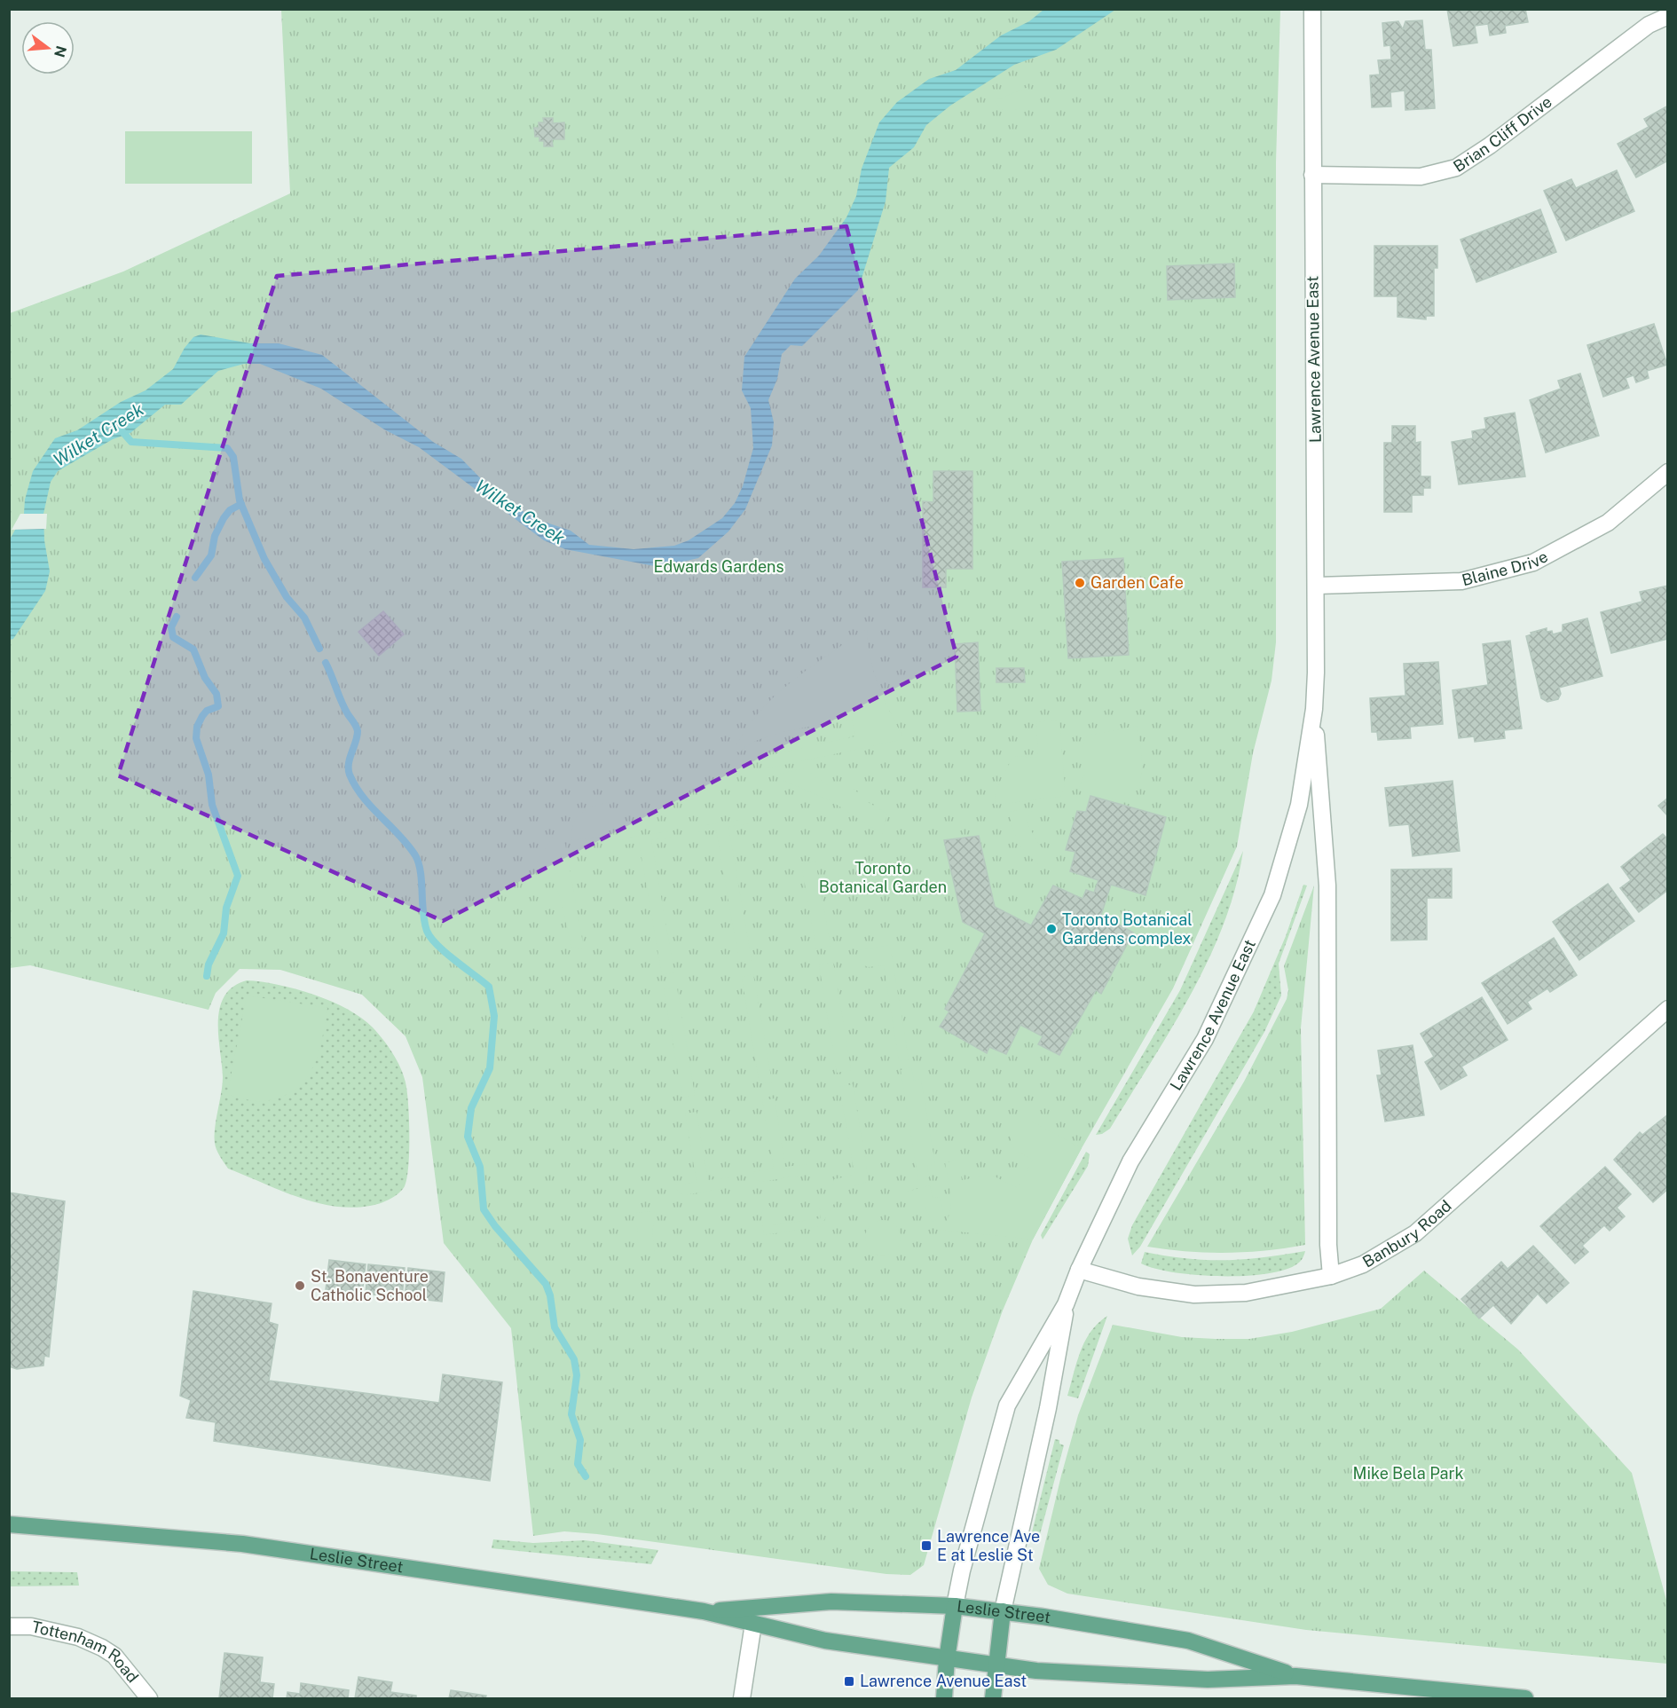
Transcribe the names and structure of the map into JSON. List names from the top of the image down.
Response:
{
  "streets": {
    "main road": ["Lawrence Avenue East", "Leslie Street"],
    "street": [
      "Brian Cliff Drive",
      "Blaine Drive",
      "Banbury Road",
      "Tottenham Road"
    ]
  },
  "crossings": [
    ["Brian Cliff Drive", "Lawrence Avenue East"],
    ["Lawrence Avenue East", "Blaine Drive"],
    ["Lawrence Avenue East", "Banbury Road"],
    ["Lawrence Avenue East", "Leslie Street"]
  ],
  "water": ["Wilket Creek"],
  "parks": ["Edwards Gardens", "Toronto Botanical Garden", "Mike Bela Park"],
  "places": {
    "other": ["Garden Cafe", "Toronto Botanical Gardens complex", "St. Bonaventure Catholic School"],
    "transit": ["Lawrence Ave E at Leslie St", "Lawrence Avenue East"]
  },
  "north": "right"
}
